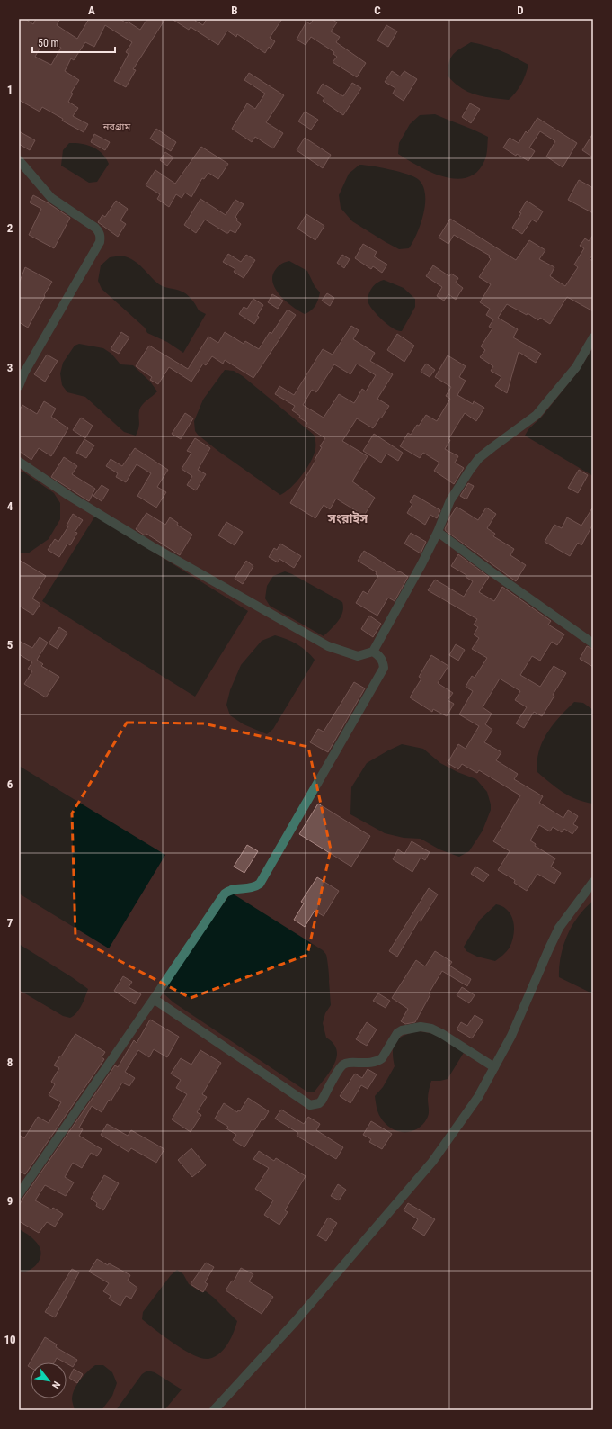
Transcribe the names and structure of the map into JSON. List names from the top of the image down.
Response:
{
  "districts": ["নবগ্ৰাম", "সংরাইস"],
  "scale_bar": "50 m",
  "north": "bottom right",
  "grid": {
    "columns": [
      "A",
      "B",
      "C",
      "D"
    ],
    "rows": [
      "1",
      "2",
      "3",
      "4",
      "5",
      "6",
      "7",
      "8",
      "9",
      "10"
    ]
  }
}
